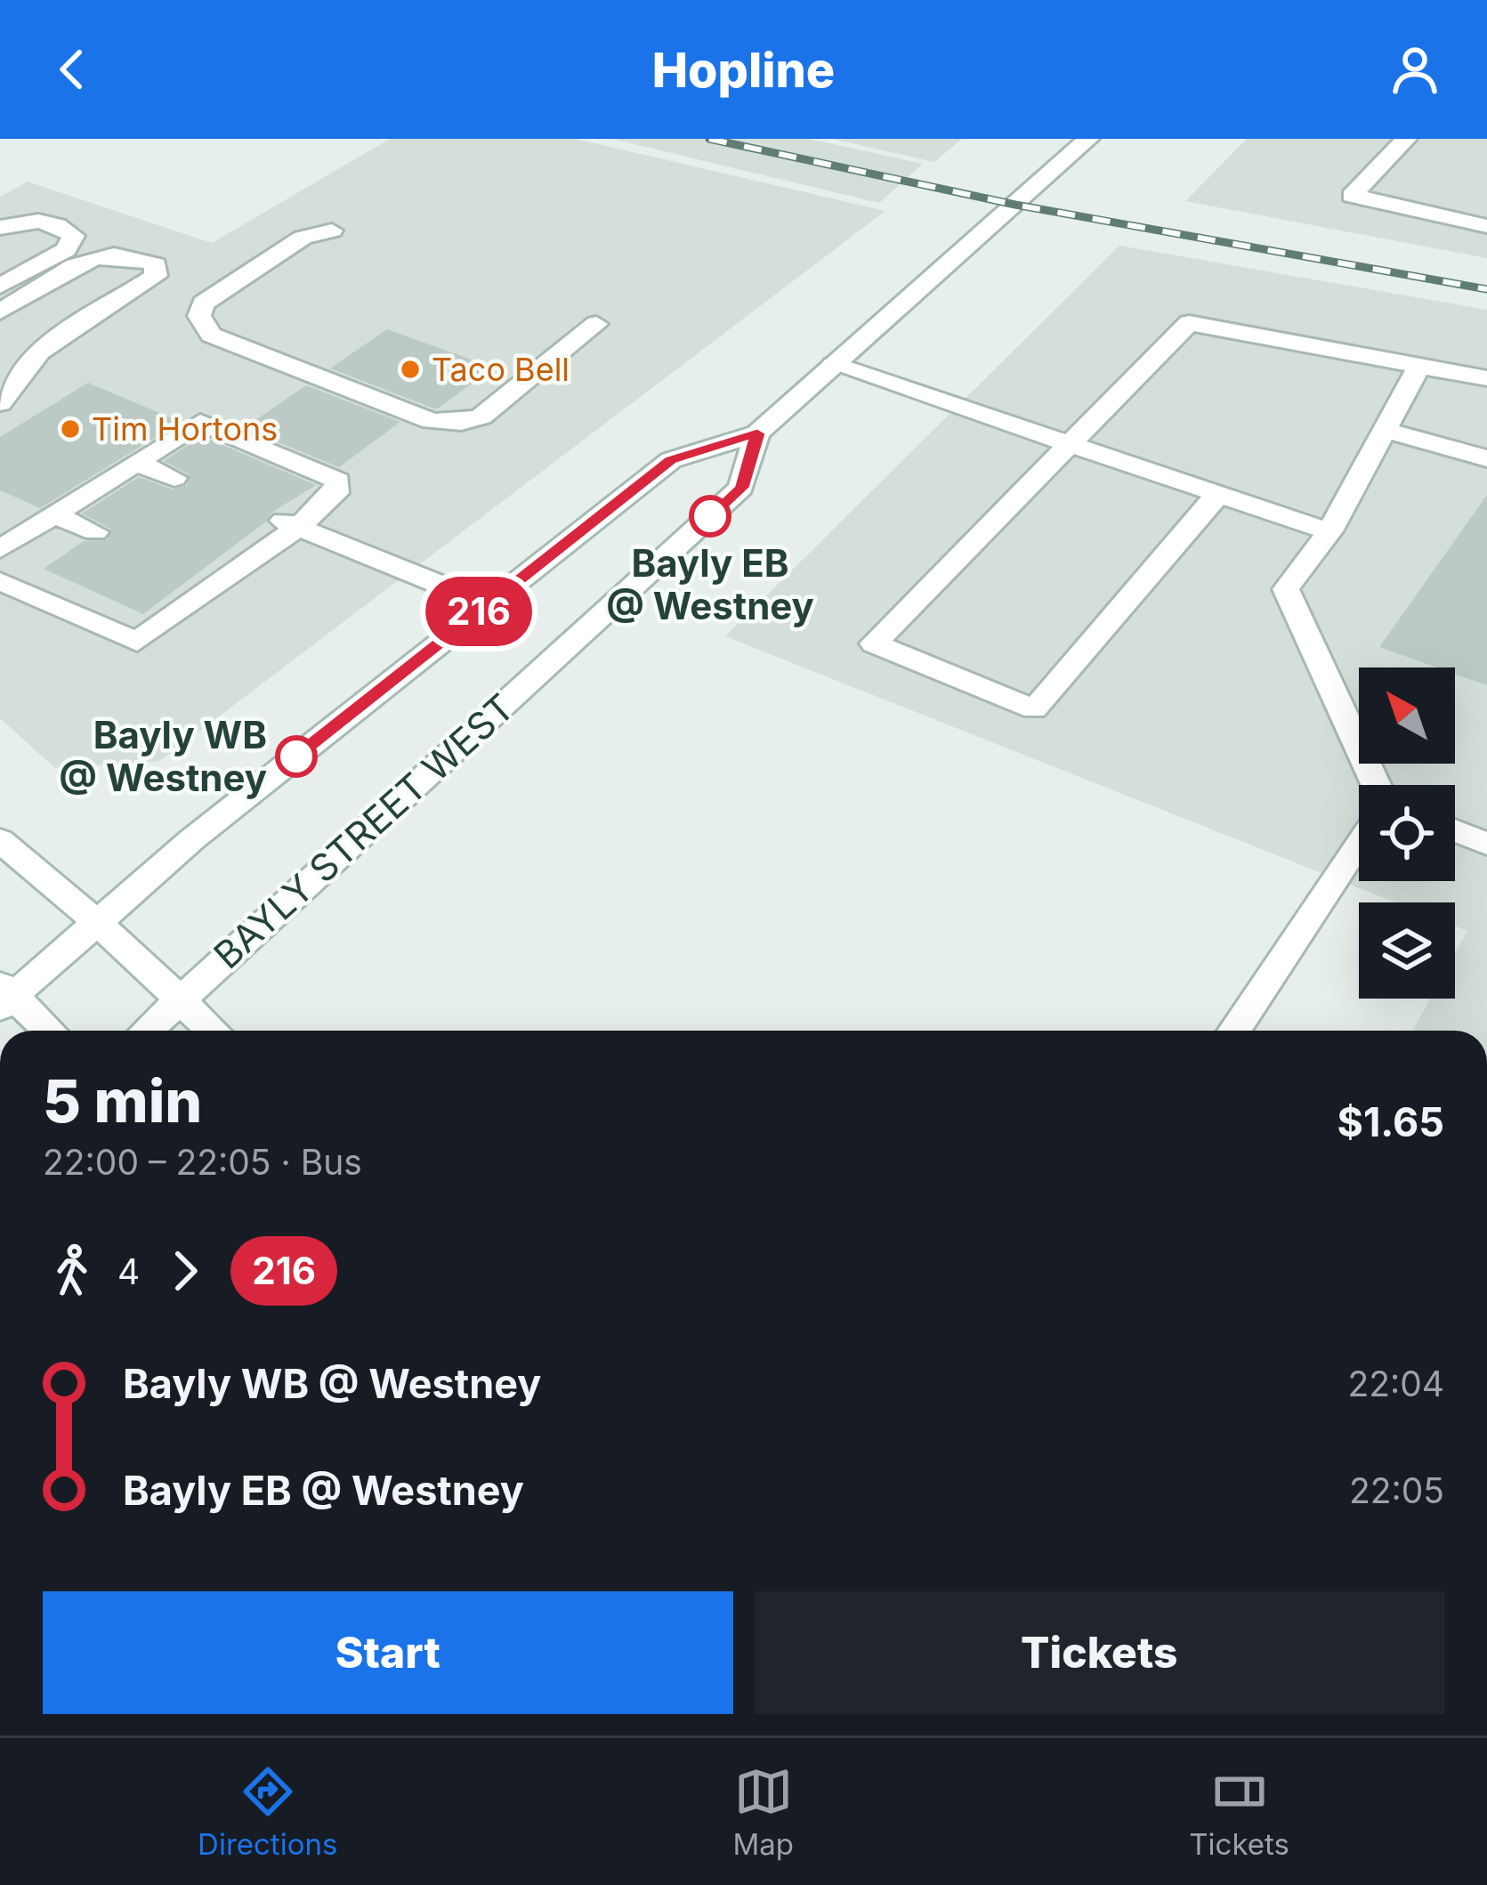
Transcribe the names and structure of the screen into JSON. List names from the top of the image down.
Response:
{
  "streets": {
    "main road": ["BAYLY STREET WEST"]
  },
  "places": [
    "Taco Bell",
    "Tim Hortons",
    "Bayly EB @ Westney",
    "Bayly WB @ Westney"
  ],
  "lines": ["bus line 216"],
  "north": "top left",
  "page": {
    "header": "Hopline",
    "on_map": "216",
    "heading": ["5 min", "22:00 – 22:05 · Bus", "$1.65"],
    "legs": ["4", "216"],
    "list": [
      {
        "name": "Bayly WB @ Westney",
        "value": "22:04"
      },
      {
        "name": "Bayly EB @ Westney",
        "value": "22:05"
      }
    ],
    "buttons": ["Start", "Tickets"],
    "tabs": ["Directions", "Map", "Tickets"]
  }
}
